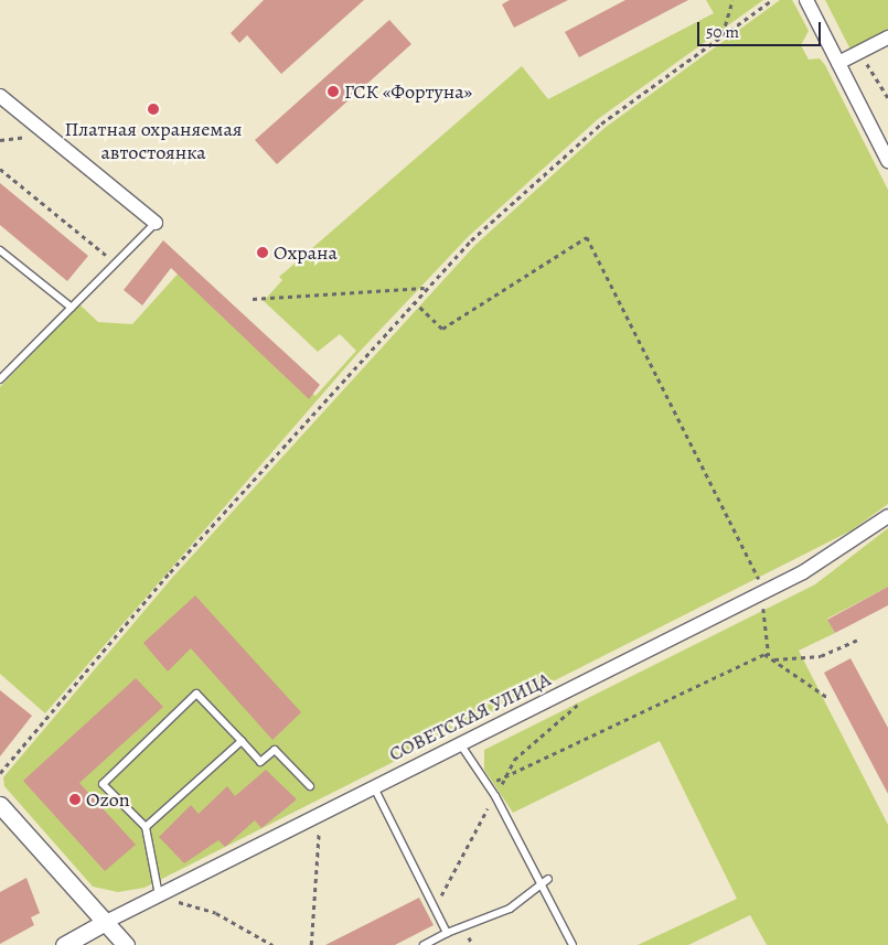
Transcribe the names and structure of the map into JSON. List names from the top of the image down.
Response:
{
  "streets": {
    "street": ["СОВЕТСКАЯ УЛИЦА"]
  },
  "places": [
    "ГСК «Фортуна»",
    "Платная охраняемая автостоянка",
    "Охрана",
    "Ozon"
  ],
  "scale_bar": "50 m"
}
